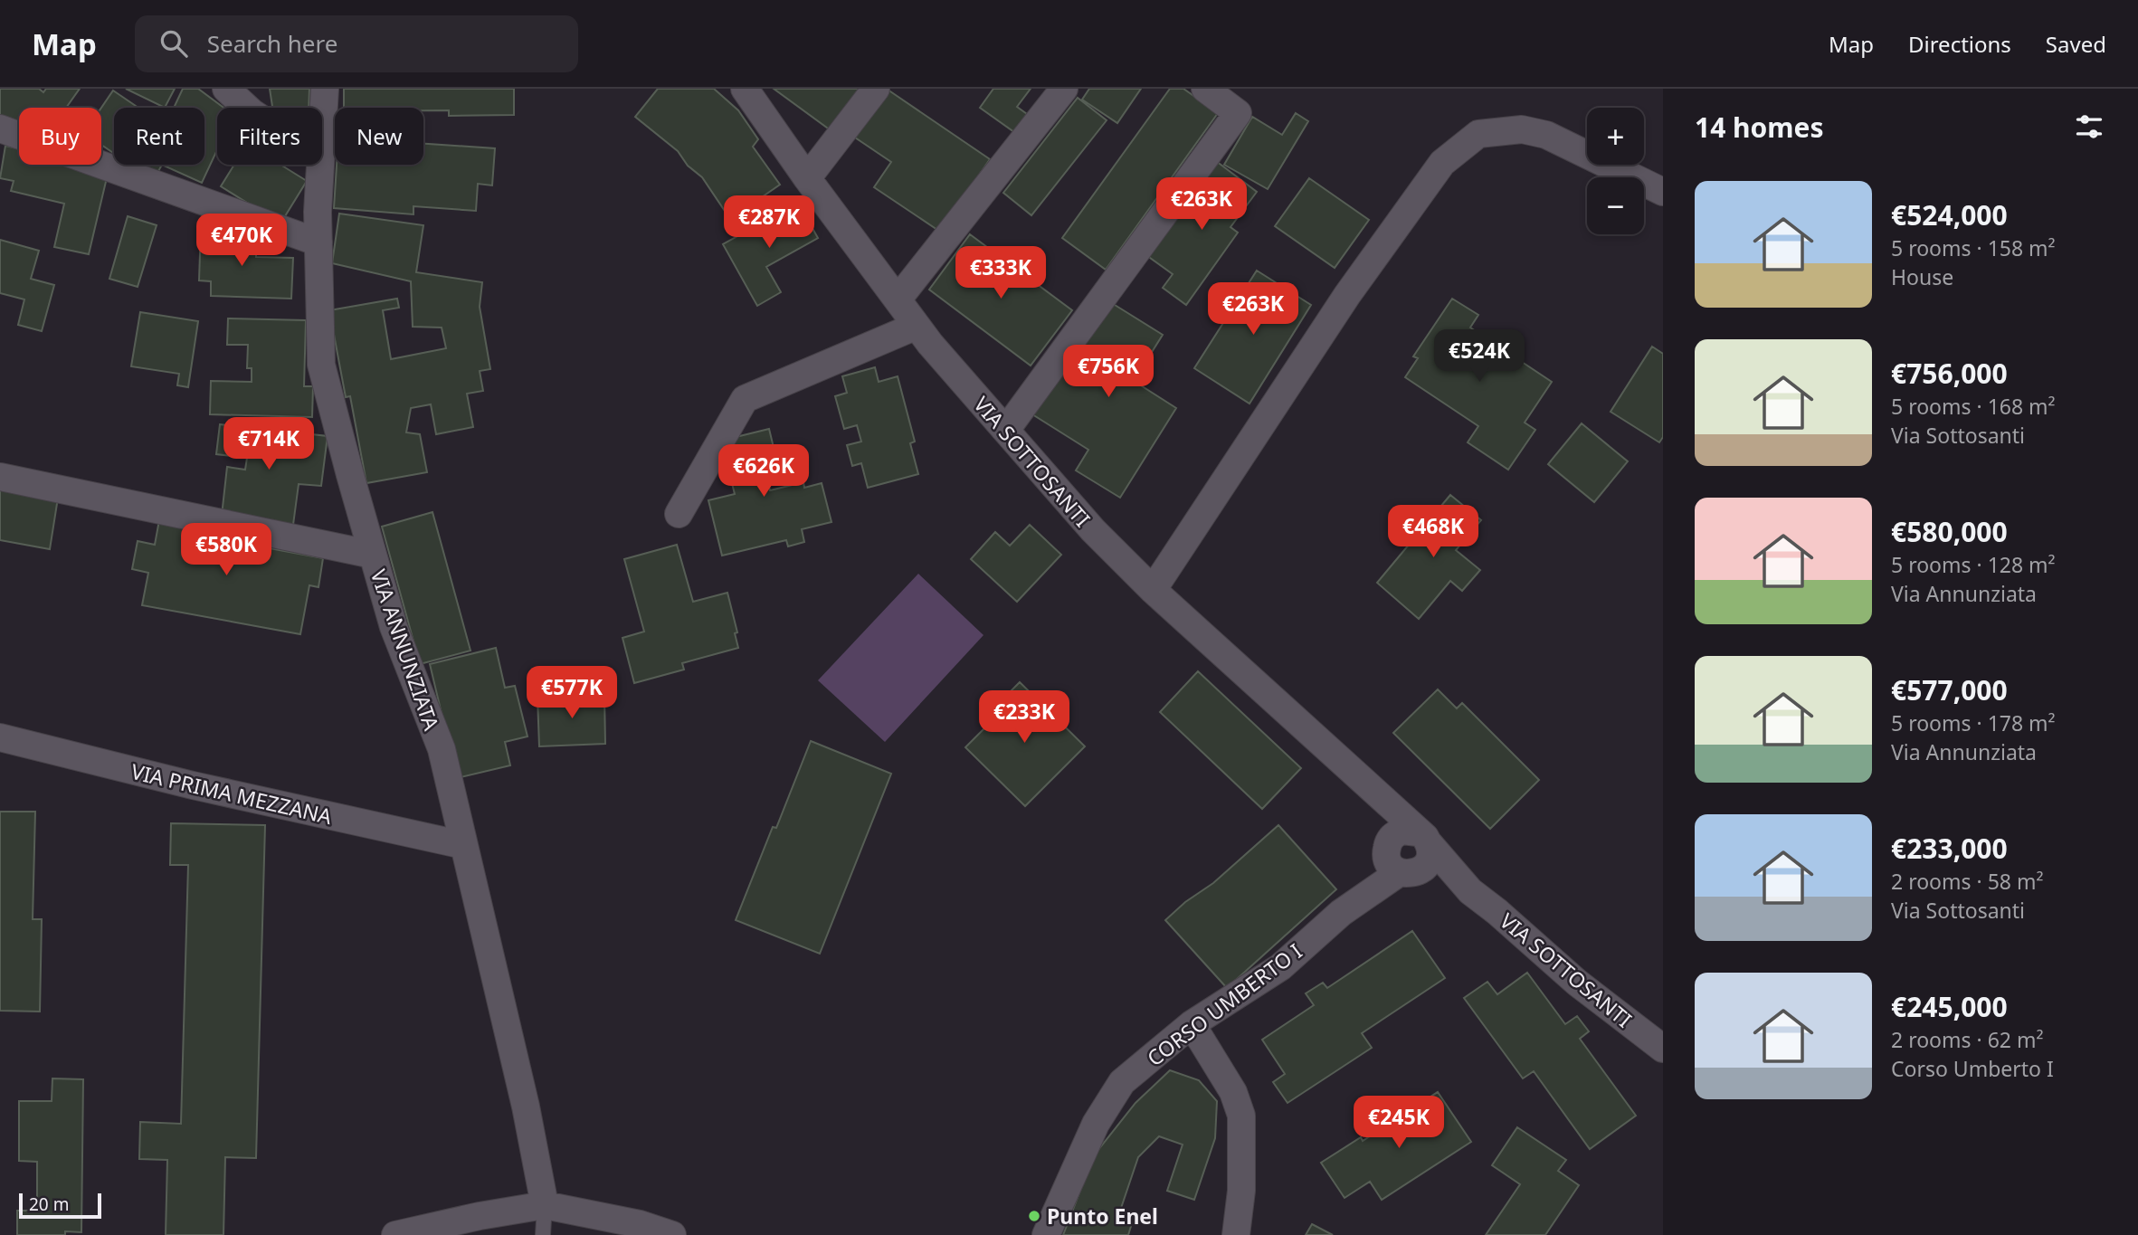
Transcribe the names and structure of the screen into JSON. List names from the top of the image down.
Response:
{
  "streets": {
    "street": [
      "VIA SOTTOSANTI",
      "VIA ANNUNZIATA",
      "VIA PRIMA MEZZANA",
      "CORSO UMBERTO I"
    ]
  },
  "crossings": [
    ["VIA SOTTOSANTI", "CORSO UMBERTO I"],
    ["VIA ANNUNZIATA", "VIA PRIMA MEZZANA"]
  ],
  "places": ["Punto Enel"],
  "scale_bar": "20 m",
  "page": {
    "header": "Map",
    "search": "Search here",
    "nav": ["Map", "Directions", "Saved"],
    "heading": "14 homes",
    "map_buttons": ["+", "−"],
    "chip": [
      "Buy",
      "Rent",
      "Filters",
      "New"
    ],
    "list": [
      {
        "name": "€524,000",
        "note": "5 rooms · 158 m² · House"
      },
      {
        "name": "€756,000",
        "note": "5 rooms · 168 m² · Via Sottosanti"
      },
      {
        "name": "€580,000",
        "note": "5 rooms · 128 m² · Via Annunziata"
      },
      {
        "name": "€577,000",
        "note": "5 rooms · 178 m² · Via Annunziata"
      },
      {
        "name": "€233,000",
        "note": "2 rooms · 58 m² · Via Sottosanti"
      },
      {
        "name": "€245,000",
        "note": "2 rooms · 62 m² · Corso Umberto I"
      }
    ],
    "price": [
      "€263K",
      "€287K",
      "€470K",
      "€333K",
      "€263K",
      "€524K",
      "€756K",
      "€714K",
      "€626K",
      "€468K",
      "€580K",
      "€577K",
      "€233K",
      "€245K"
    ],
    "scale": "20 m"
  }
}
